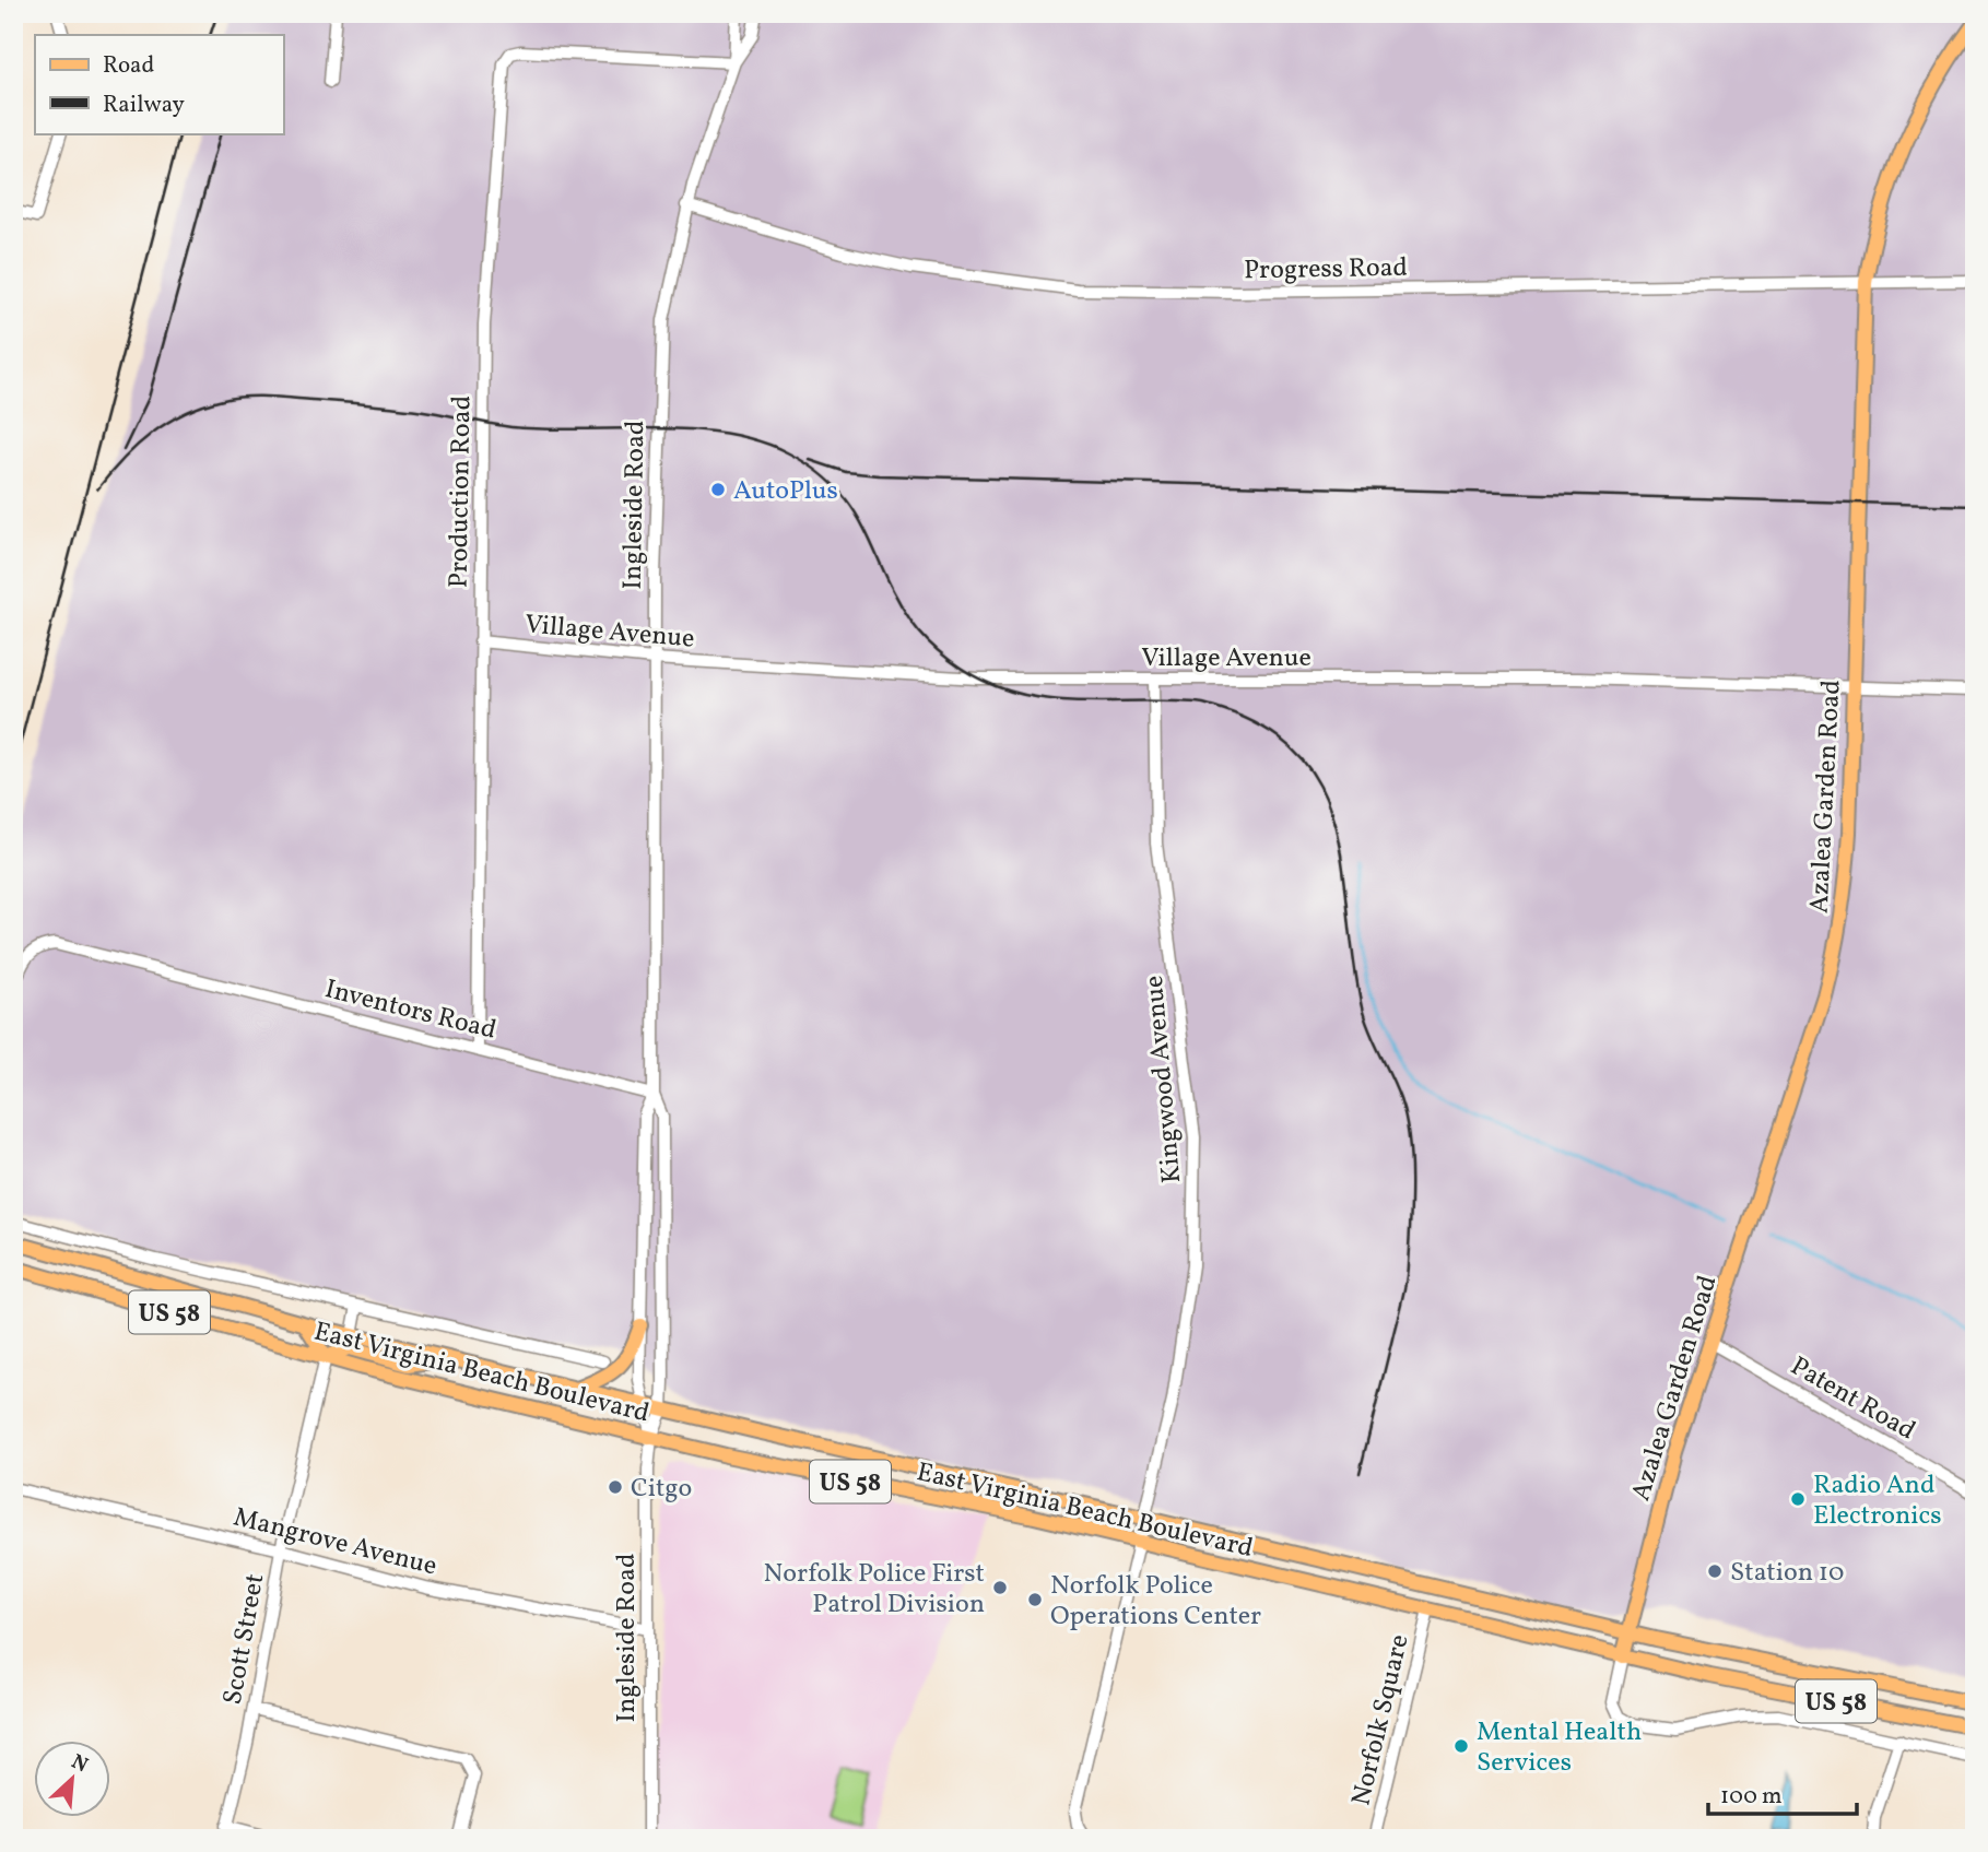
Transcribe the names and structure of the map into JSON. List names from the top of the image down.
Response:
{
  "streets": {
    "main road": ["Azalea Garden Road", "US 58", "East Virginia Beach Boulevard"],
    "street": [
      "Progress Road",
      "Production Road",
      "Ingleside Road",
      "Village Avenue",
      "Inventors Road",
      "Kingwood Avenue",
      "Patent Road",
      "Mangrove Avenue",
      "Scott Street",
      "Norfolk Square"
    ]
  },
  "crossings": [
    ["Progress Road", "Ingleside Road"],
    ["Progress Road", "Azalea Garden Road"],
    ["Production Road", "Ingleside Road"],
    ["Production Road", "Village Avenue"],
    ["Production Road", "Inventors Road"],
    ["Ingleside Road", "Village Avenue"],
    ["Ingleside Road", "Inventors Road"],
    ["Ingleside Road", "East Virginia Beach Boulevard"],
    ["Ingleside Road", "Mangrove Avenue"],
    ["Village Avenue", "Azalea Garden Road"],
    ["Village Avenue", "Kingwood Avenue"],
    ["Azalea Garden Road", "East Virginia Beach Boulevard"],
    ["Azalea Garden Road", "Patent Road"],
    ["Kingwood Avenue", "East Virginia Beach Boulevard"],
    ["East Virginia Beach Boulevard", "Scott Street"],
    ["East Virginia Beach Boulevard", "Norfolk Square"],
    ["Mangrove Avenue", "Scott Street"]
  ],
  "places": [
    "AutoPlus",
    "Citgo",
    "Radio And Electronics",
    "Station 10",
    "Norfolk Police First Patrol Division",
    "Norfolk Police Operations Center",
    "Mental Health Services"
  ],
  "legend": ["Road", "Railway"],
  "scale_bar": "100 m",
  "north": "top right"
}
